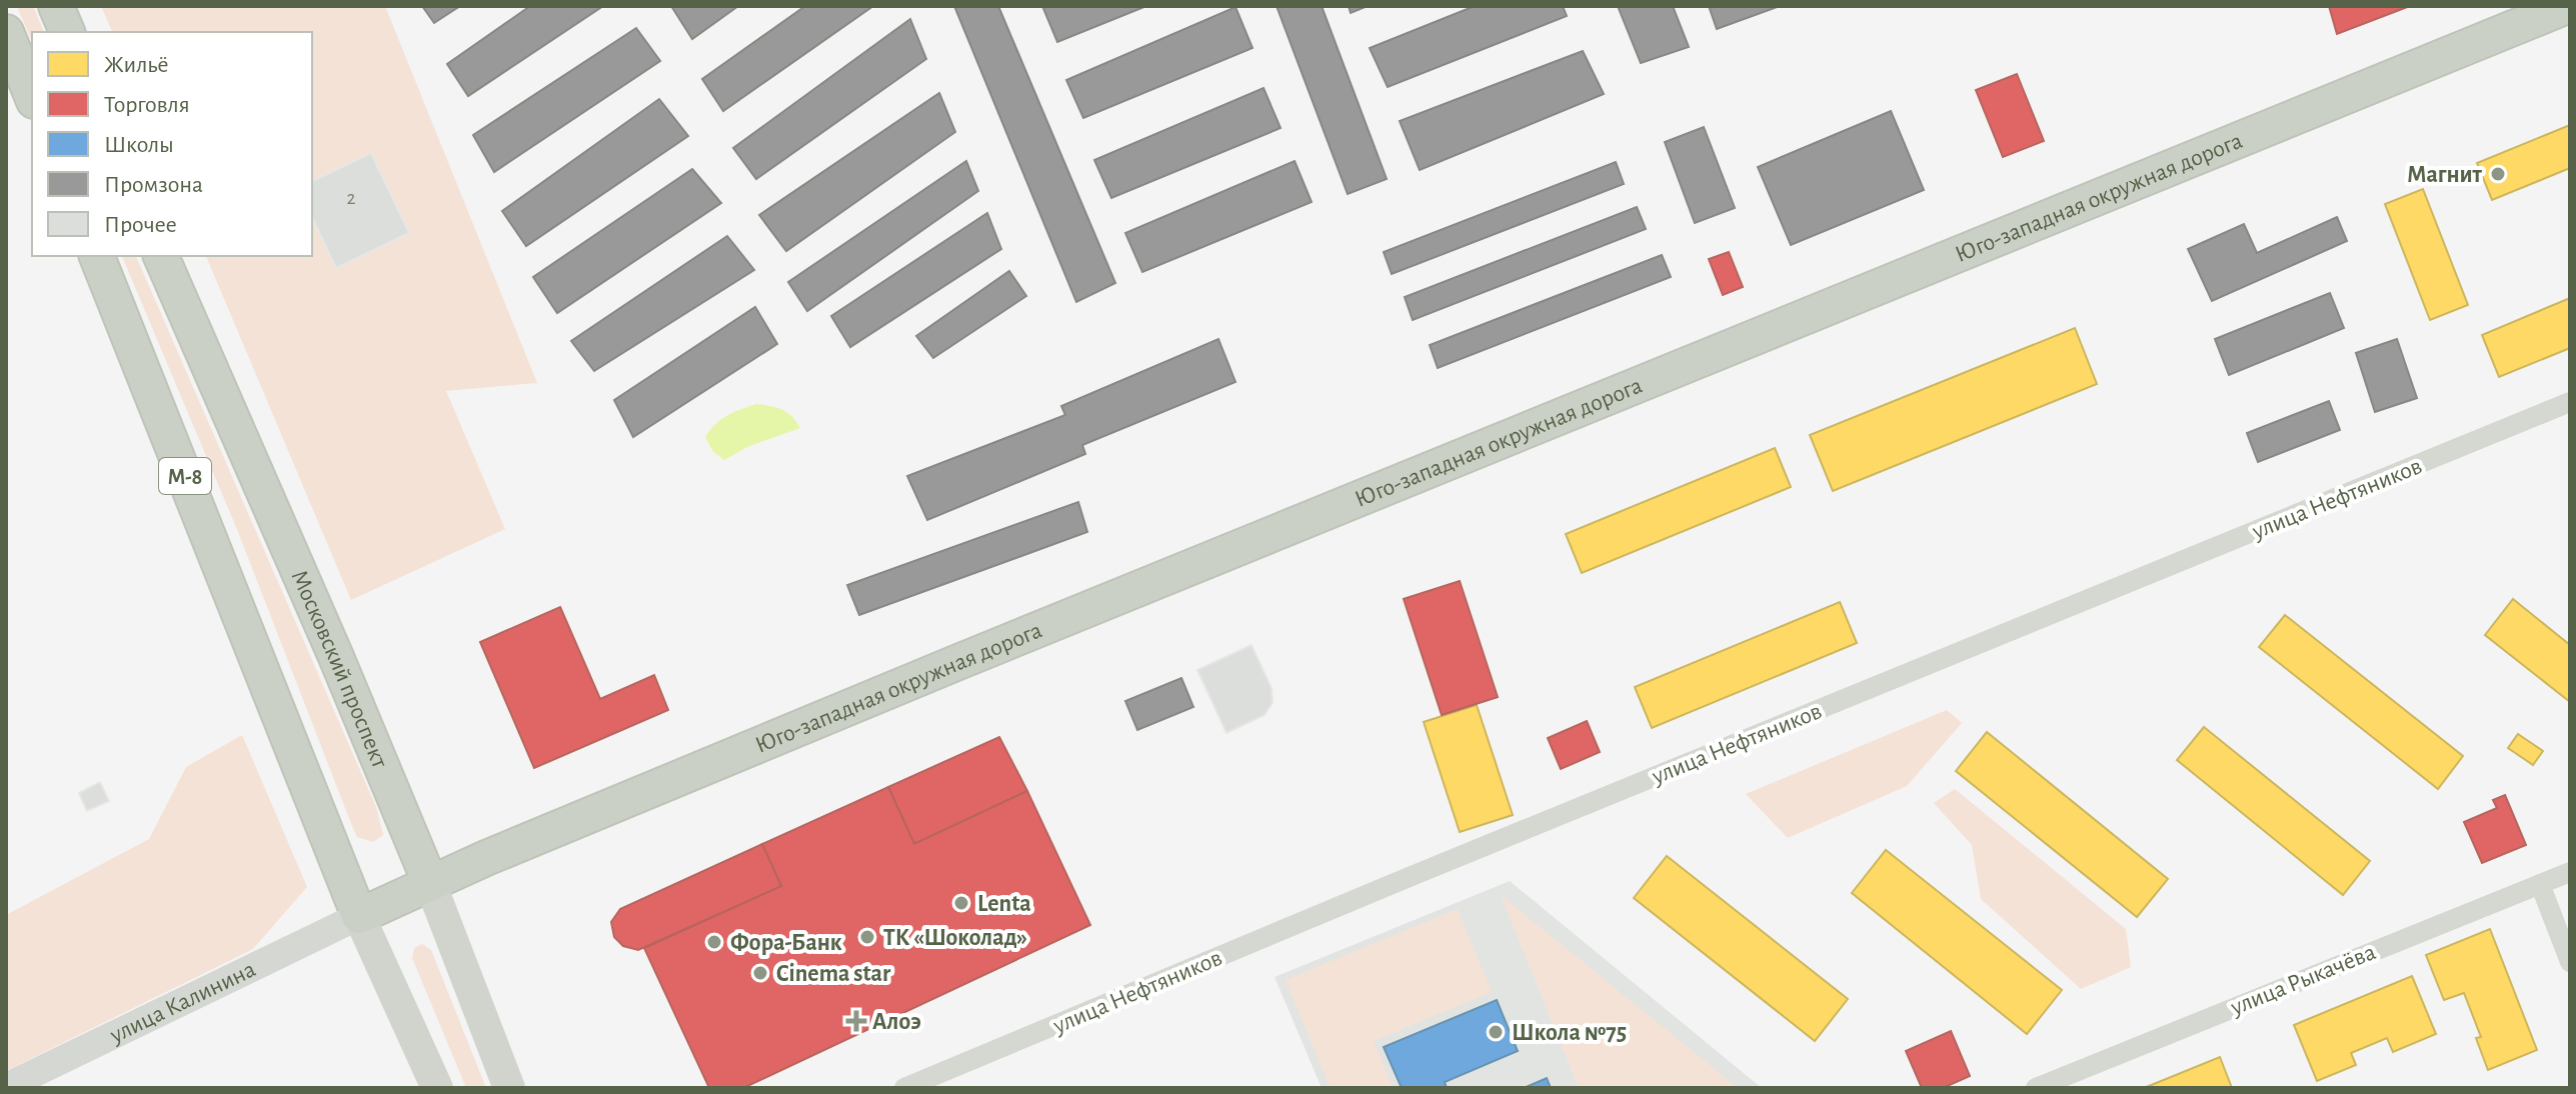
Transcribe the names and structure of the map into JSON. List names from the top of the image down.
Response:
{
  "streets": {
    "highway": ["Юго-западная окружная дорога", "М-8", "Московский проспект"],
    "main road": ["улица Калинина"],
    "street": ["улица Нефтяников", "улица Рыкачёва"]
  },
  "crossings": [
    ["Юго-западная окружная дорога", "М-8"],
    ["Юго-западная окружная дорога", "Московский проспект"],
    ["Юго-западная окружная дорога", "улица Калинина"],
    ["М-8", "улица Калинина"]
  ],
  "places": {
    "other": [
      "Магнит",
      "Lenta",
      "ТК «Шоколад»",
      "Фора-Банк",
      "Cinema star",
      "Школа №75"
    ],
    "health": ["Алоэ"]
  },
  "house_numbers": ["2"],
  "legend": [
    "Жильё",
    "Торговля",
    "Школы",
    "Промзона",
    "Прочее"
  ]
}
